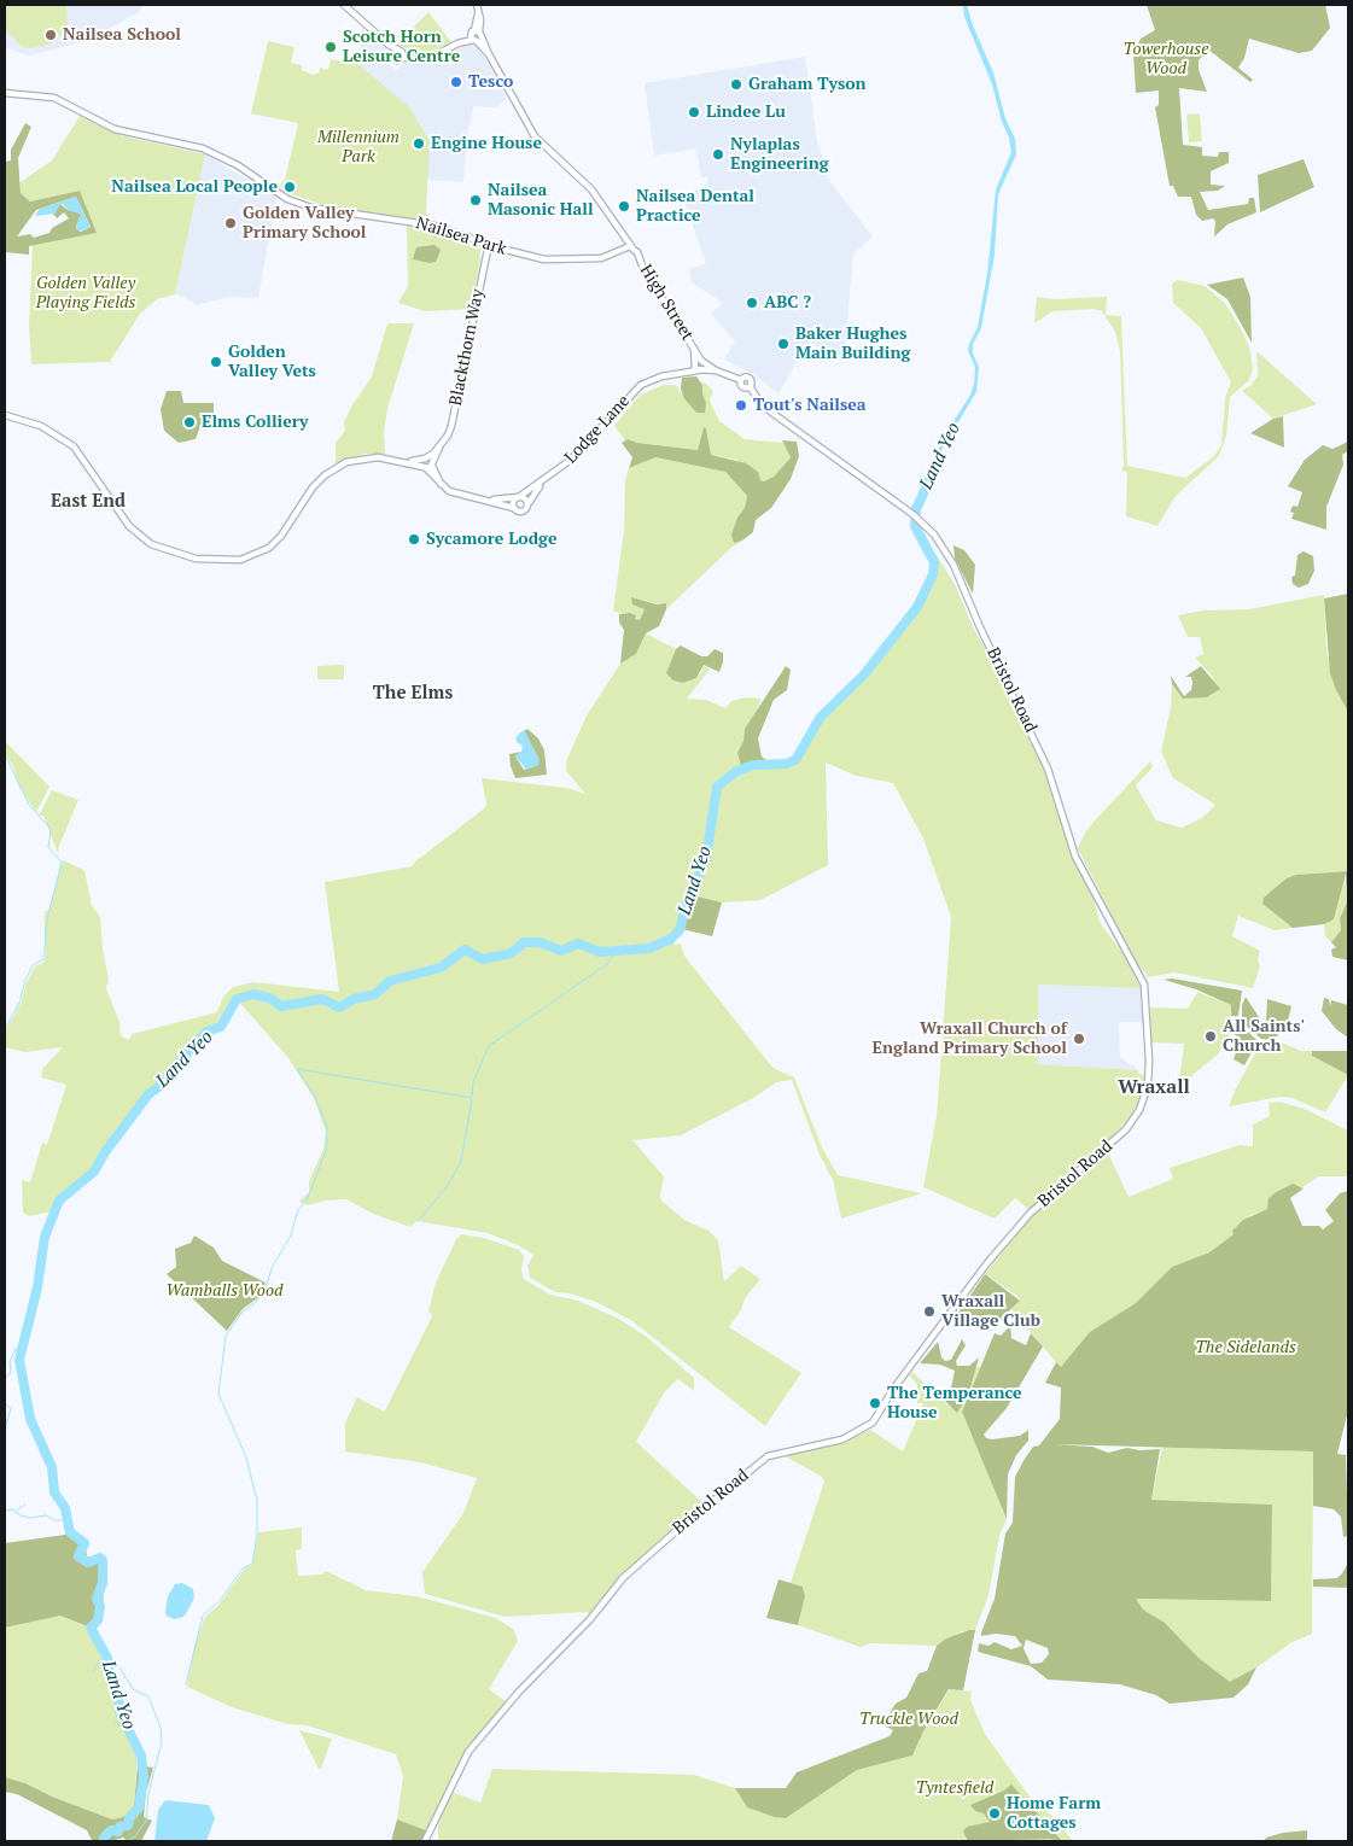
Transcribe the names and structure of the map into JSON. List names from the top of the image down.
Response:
{
  "streets": {
    "main road": [
      "Nailsea Park",
      "High Street",
      "Blackthorn Way",
      "Lodge Lane",
      "Bristol Road"
    ]
  },
  "crossings": [
    ["Nailsea Park", "High Street"],
    ["Nailsea Park", "Blackthorn Way"],
    ["High Street", "Lodge Lane"],
    ["High Street", "Bristol Road"],
    ["Lodge Lane", "Bristol Road"]
  ],
  "districts": ["East End", "The Elms", "Wraxall"],
  "water": ["Land Yeo"],
  "parks": [
    "Towerhouse Wood",
    "Millennium Park",
    "Golden Valley Playing Fields",
    "Wamballs Wood",
    "The Sidelands",
    "Truckle Wood",
    "Tyntesfield"
  ],
  "places": [
    "Nailsea School",
    "Scotch Horn Leisure Centre",
    "Tesco",
    "Graham Tyson",
    "Lindee Lu",
    "Engine House",
    "Nylaplas Engineering",
    "Nailsea Local People",
    "Nailsea Masonic Hall",
    "Nailsea Dental Practice",
    "Golden Valley Primary School",
    "ABC ?",
    "Baker Hughes Main Building",
    "Golden Valley Vets",
    "Tout's Nailsea",
    "Elms Colliery",
    "Sycamore Lodge",
    "All Saints' Church",
    "Wraxall Church of England Primary School",
    "Wraxall Village Club",
    "The Temperance House",
    "Home Farm Cottages"
  ]
}
